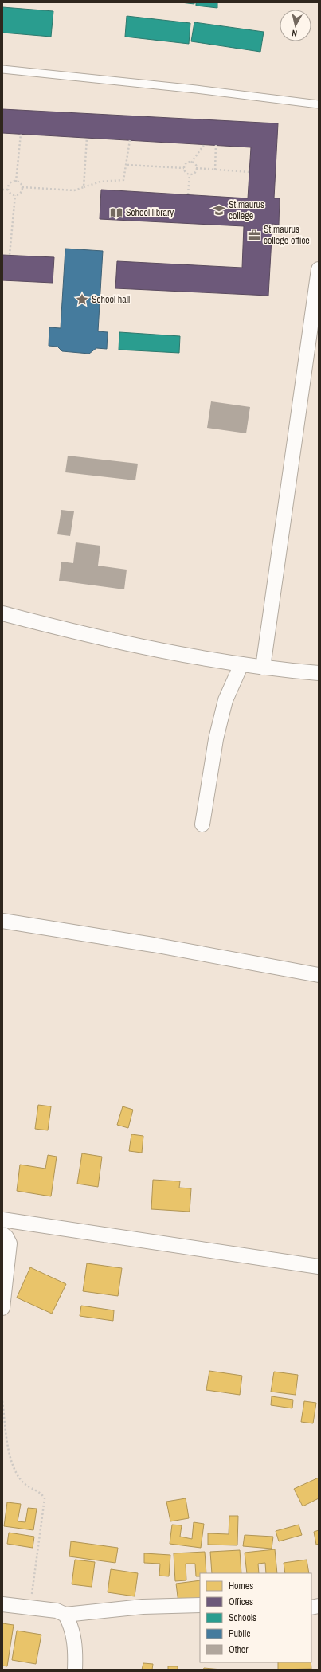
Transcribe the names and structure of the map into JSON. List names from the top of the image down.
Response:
{
  "places": {
    "school or university": ["St.maurus college"],
    "library": ["School library"],
    "office": ["St.maurus college office"],
    "place": ["School hall"]
  },
  "legend": [
    "Homes",
    "Offices",
    "Schools",
    "Public",
    "Other"
  ],
  "north": "bottom"
}
